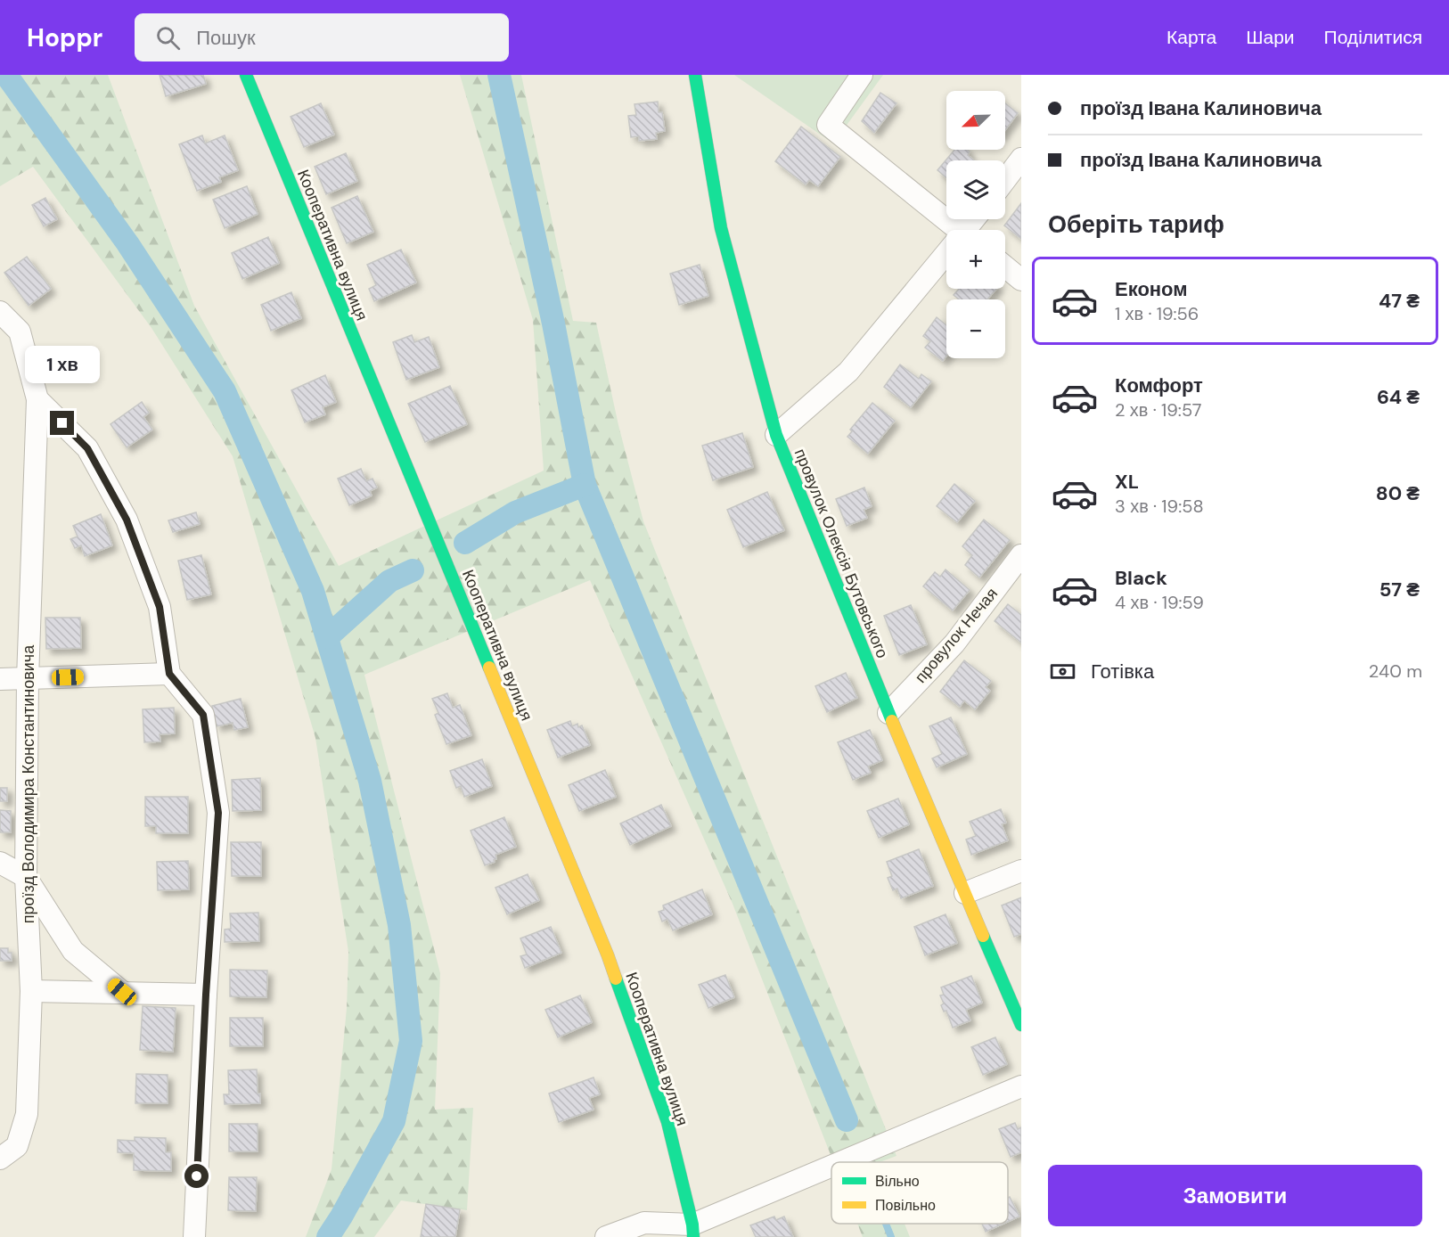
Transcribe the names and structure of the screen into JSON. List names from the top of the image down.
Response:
{
  "streets": {
    "street": [
      "Кооперативна вулиця",
      "провулок Олексія Бутовського",
      "провулок Нечая",
      "проїзд Володимира Константиновича"
    ]
  },
  "crossings": [
    ["провулок Олексія Бутовського", "провулок Нечая"]
  ],
  "legend": ["Вільно", "Повільно"],
  "north": "bottom left",
  "page": {
    "header": "Hoppr",
    "search": "Пошук",
    "nav": ["Карта", "Шари", "Поділитися"],
    "banner": ["проїзд Івана Калиновича", "проїзд Івана Калиновича"],
    "map_buttons": ["+", "−"],
    "heading": "Оберіть тариф",
    "list": [
      {
        "name": "Економ",
        "note": "1 хв · 19:56",
        "value": "47 ₴"
      },
      {
        "name": "Комфорт",
        "note": "2 хв · 19:57",
        "value": "64 ₴"
      },
      {
        "name": "XL",
        "note": "3 хв · 19:58",
        "value": "80 ₴"
      },
      {
        "name": "Black",
        "note": "4 хв · 19:59",
        "value": "57 ₴"
      }
    ],
    "bubble": "1 хв",
    "pay": ["Готівка", "240 m"],
    "buttons": "Замовити"
  }
}
